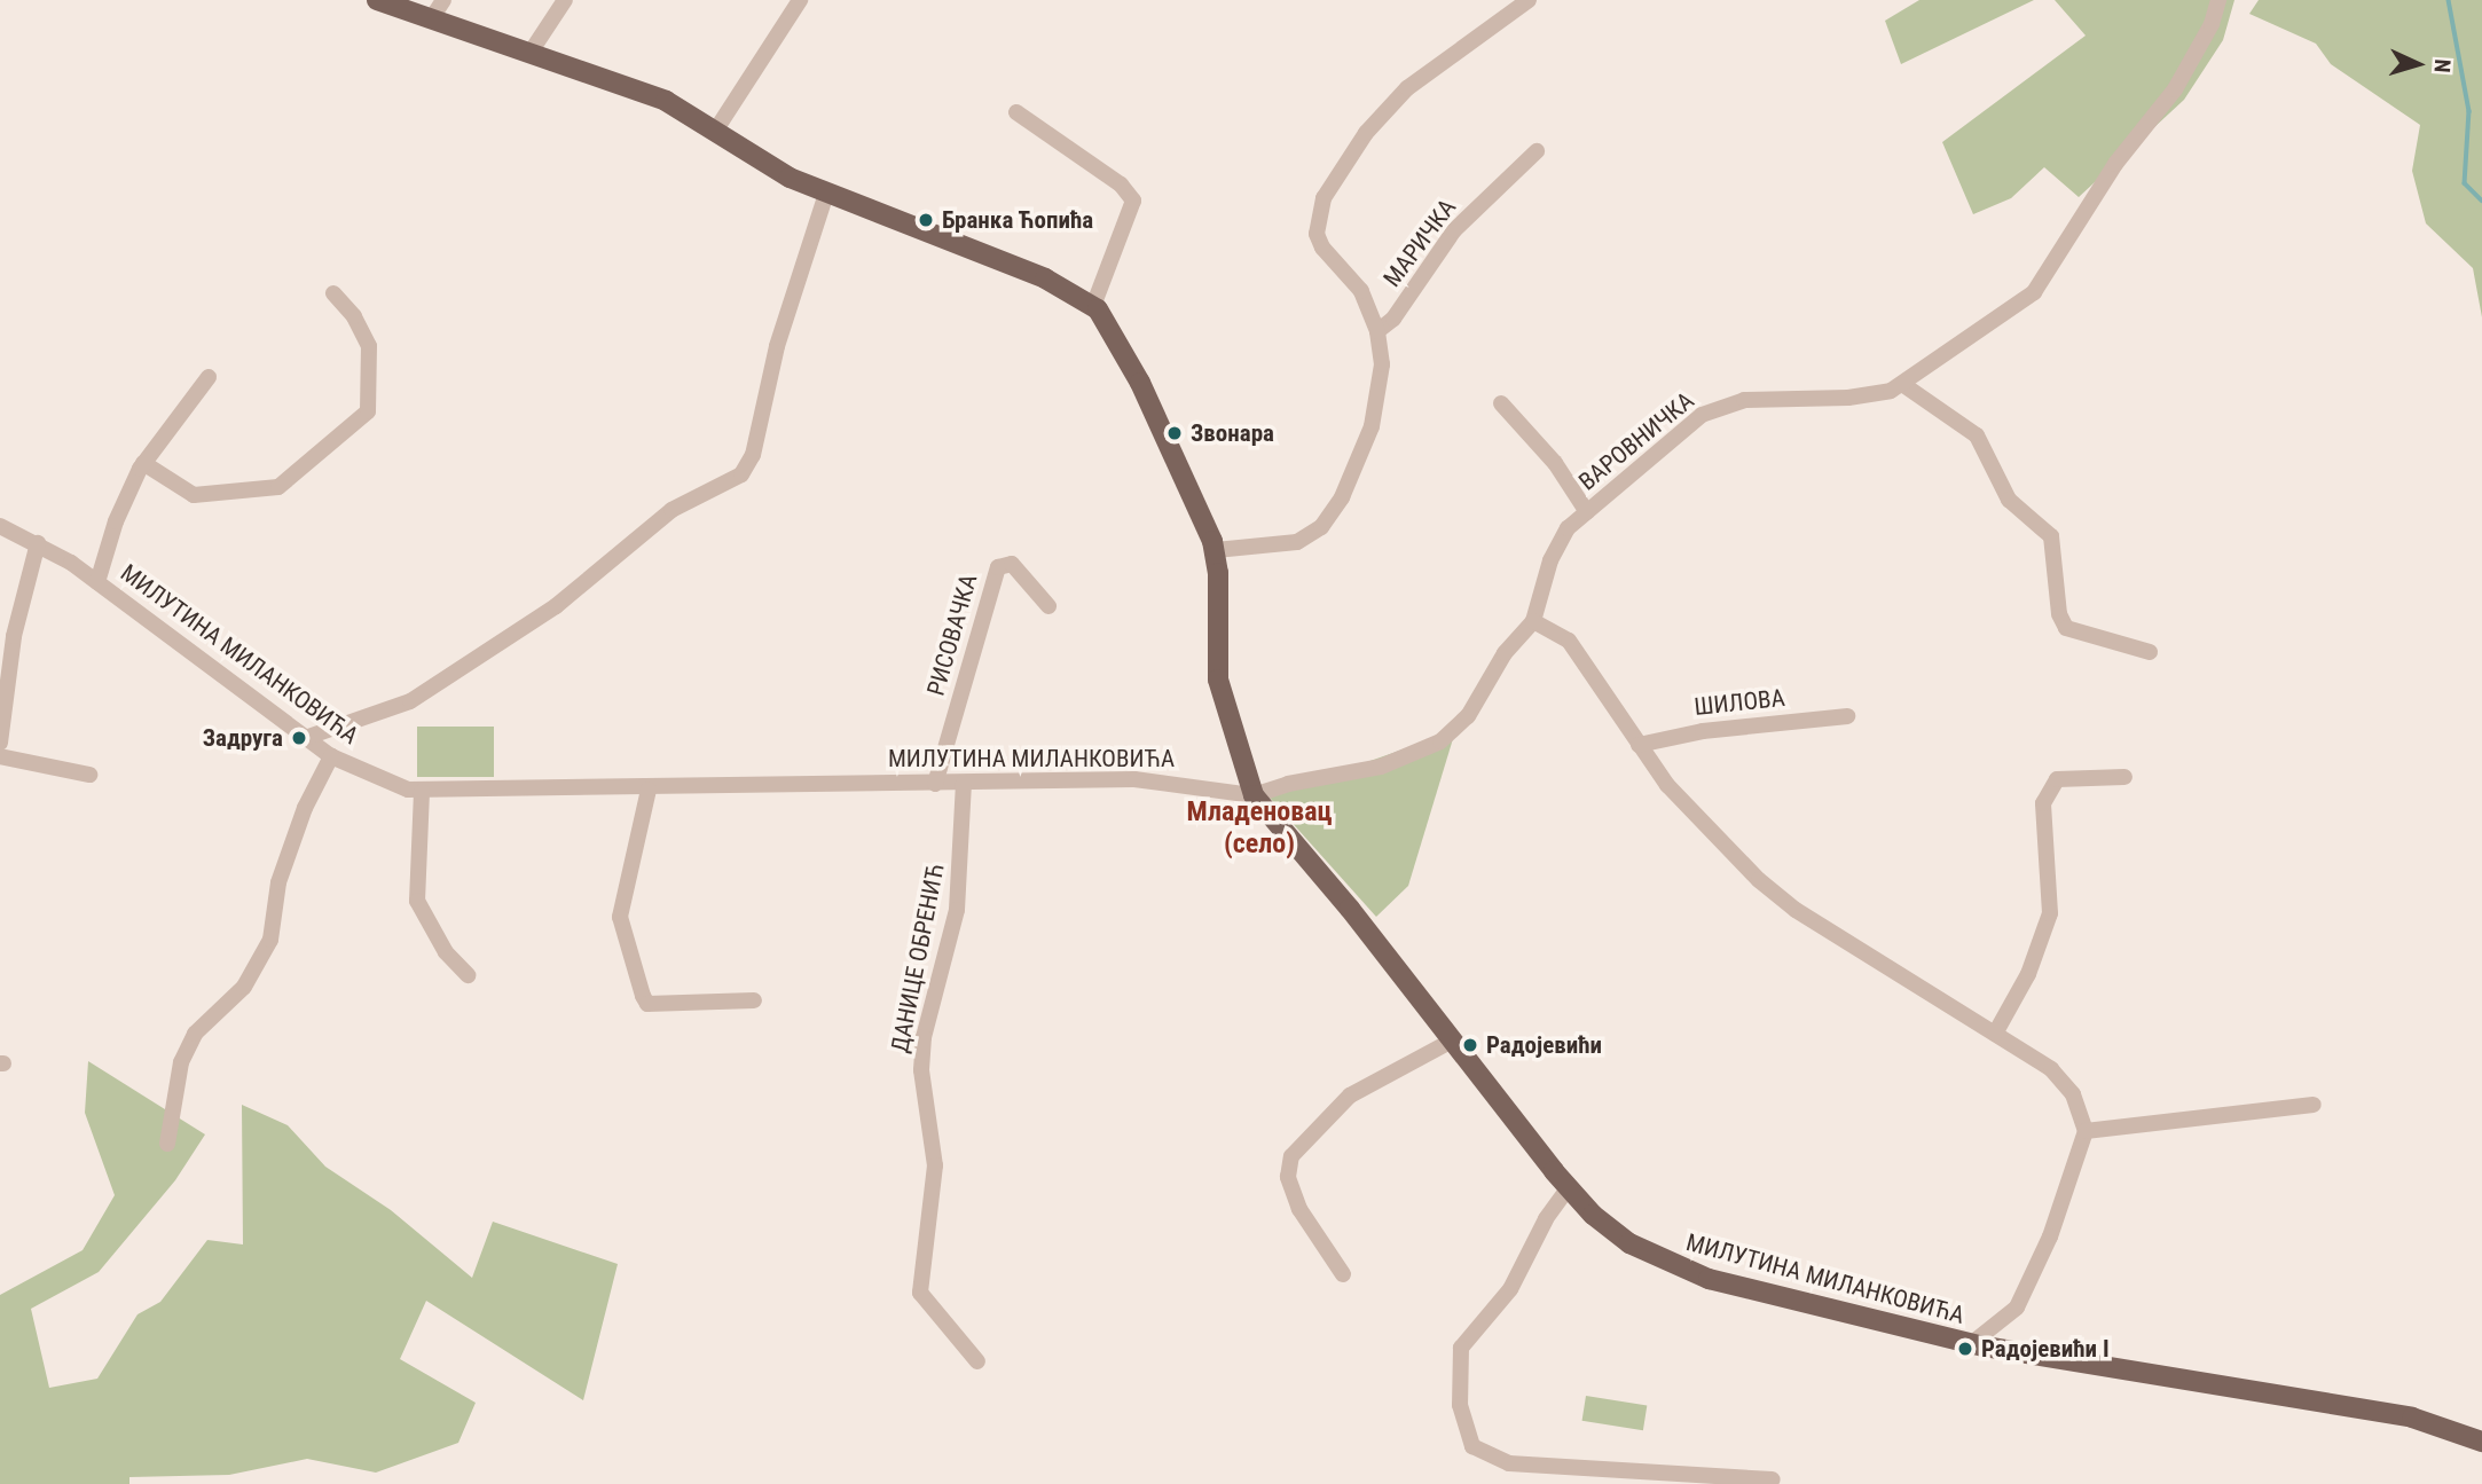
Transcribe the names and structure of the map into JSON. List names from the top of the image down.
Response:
{
  "streets": {
    "main road": ["МИЛУТИНА МИЛАНКОВИЋА"],
    "street": [
      "МАРИЧКА",
      "ВАРОВНИЧКА",
      "РИСОВАЧКА",
      "ШИЛОВА",
      "ДАНИЦЕ ОБРЕНИЋ"
    ]
  },
  "crossings": [
    ["ВАРОВНИЧКА", "МИЛУТИНА МИЛАНКОВИЋА"],
    ["РИСОВАЧКА", "МИЛУТИНА МИЛАНКОВИЋА"],
    ["МИЛУТИНА МИЛАНКОВИЋА", "ДАНИЦЕ ОБРЕНИЋ"]
  ],
  "districts": ["Младеновац (село)"],
  "places": [
    "Бранка Ћопића",
    "Звонара",
    "Задруга",
    "Радојевићи",
    "Радојевићи I"
  ],
  "north": "right"
}
